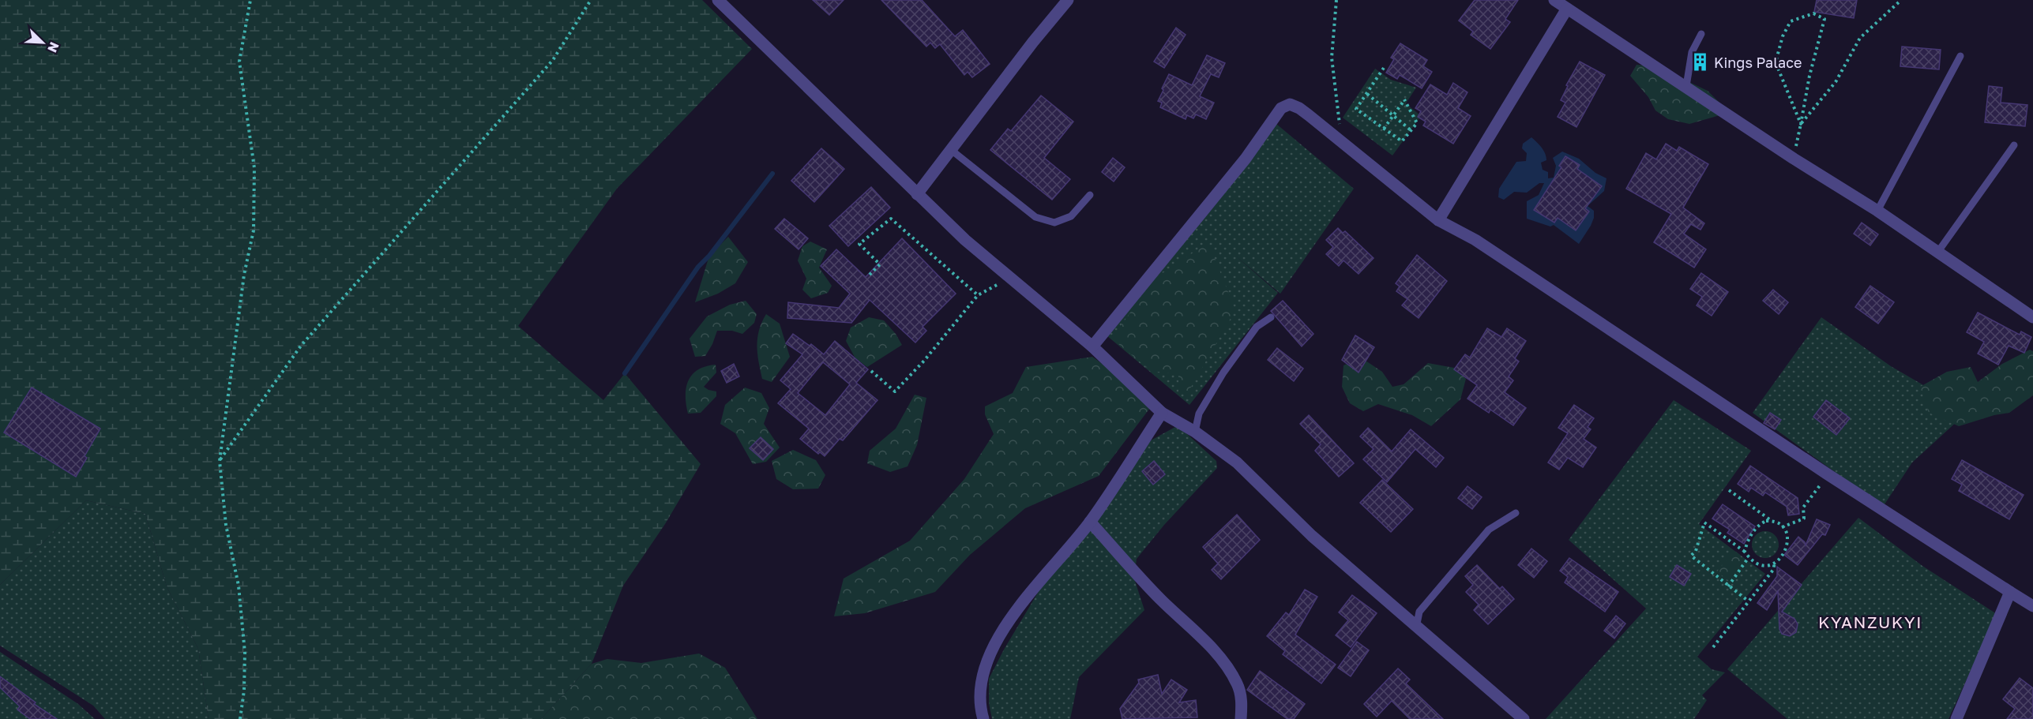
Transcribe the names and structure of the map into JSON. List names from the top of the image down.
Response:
{
  "districts": ["KYANZUKYI"],
  "places": {
    "building": ["Kings Palace"]
  },
  "north": "bottom right"
}
